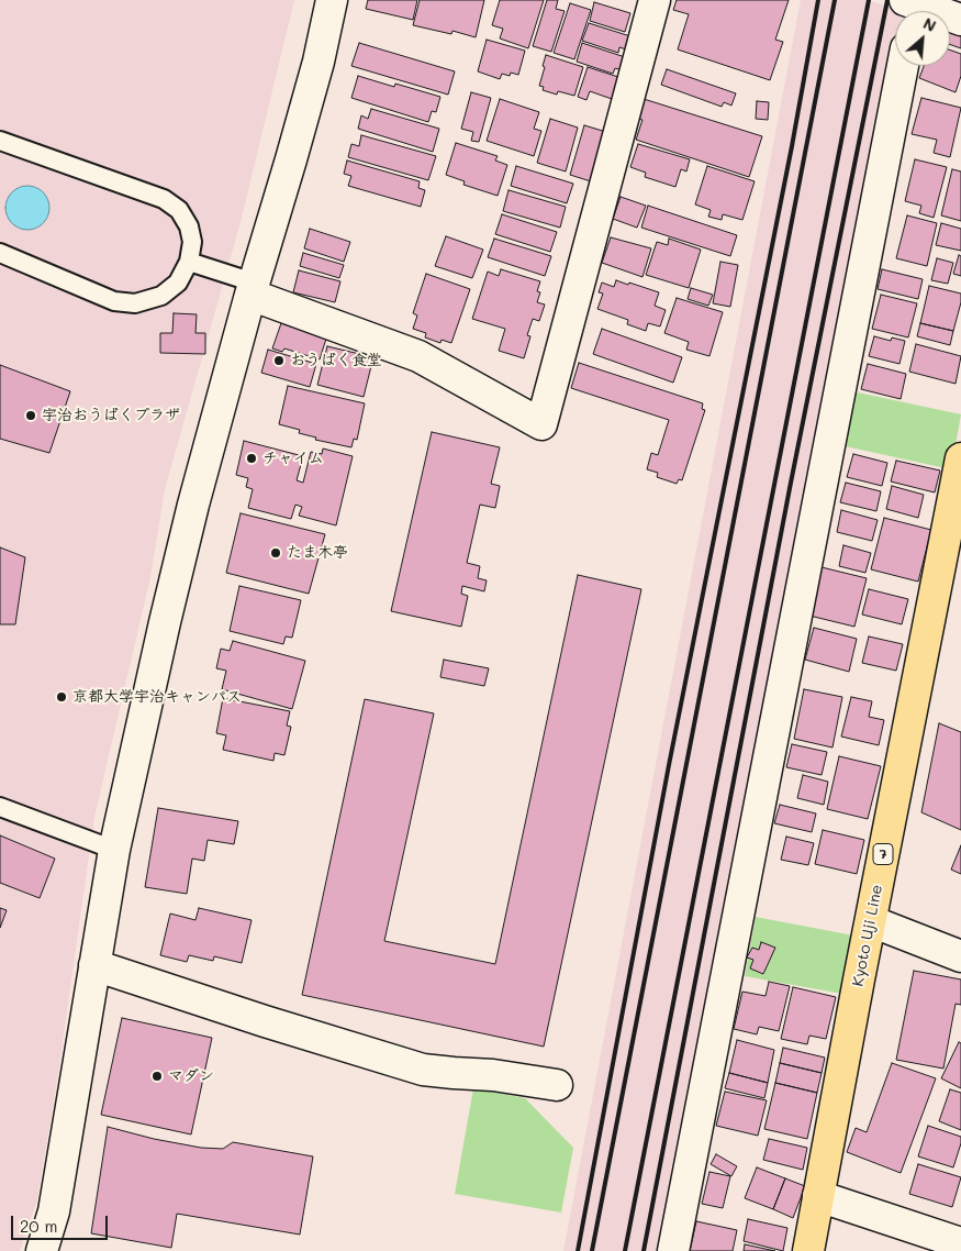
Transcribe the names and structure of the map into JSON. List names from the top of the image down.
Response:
{
  "streets": {
    "main road": ["7", "Kyoto Uji Line"]
  },
  "places": [
    "おうばく食堂",
    "宇治おうばくプラザ",
    "チャイム",
    "たま木亭",
    "京都大学宇治キャンパス",
    "マダン"
  ],
  "scale_bar": "20 m",
  "north": "top right"
}
